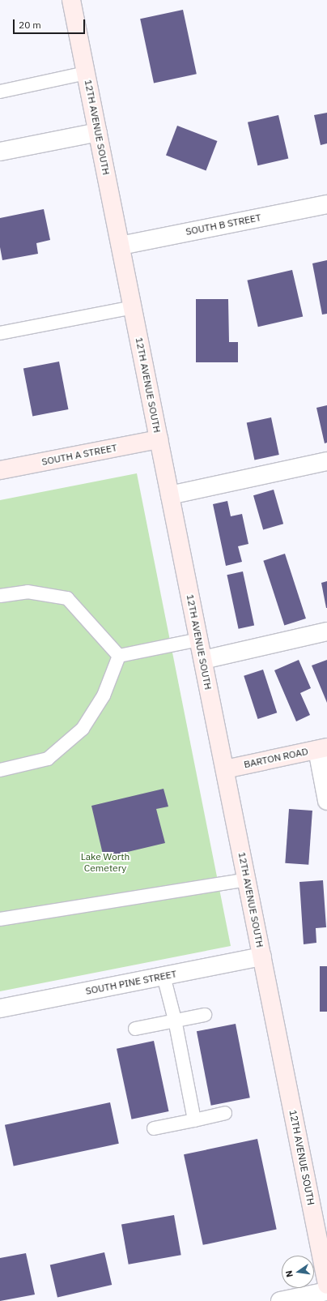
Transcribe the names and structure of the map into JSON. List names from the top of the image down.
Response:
{
  "streets": {
    "street": [
      "12TH AVENUE SOUTH",
      "SOUTH B STREET",
      "SOUTH A STREET",
      "BARTON ROAD",
      "SOUTH PINE STREET"
    ]
  },
  "crossings": [
    ["12TH AVENUE SOUTH", "SOUTH B STREET"],
    ["12TH AVENUE SOUTH", "SOUTH A STREET"],
    ["12TH AVENUE SOUTH", "BARTON ROAD"],
    ["12TH AVENUE SOUTH", "SOUTH PINE STREET"]
  ],
  "parks": ["Lake Worth Cemetery"],
  "scale_bar": "20 m",
  "north": "left"
}
